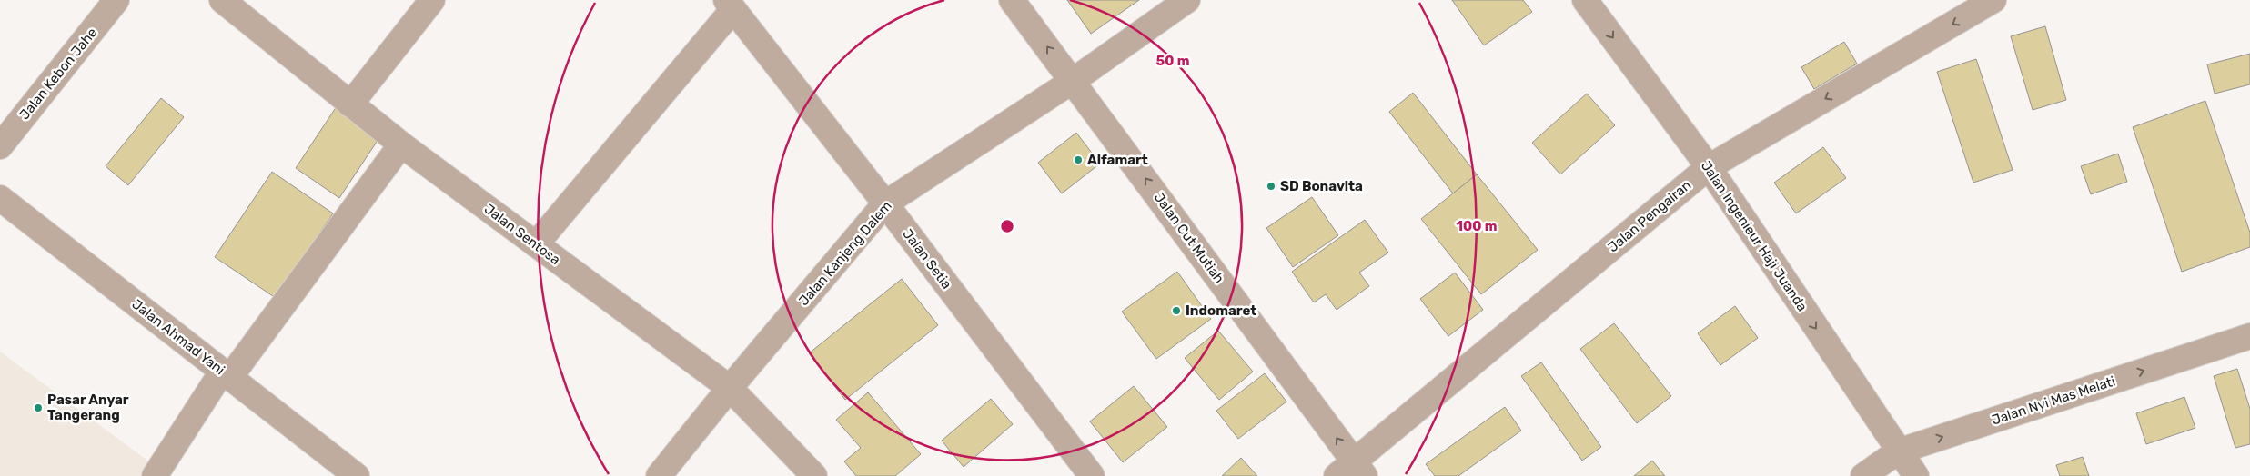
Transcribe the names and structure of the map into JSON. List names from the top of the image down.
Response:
{
  "streets": {
    "street": [
      "Jalan Kebon Jahe",
      "Jalan Pengairan",
      "Jalan Sentosa",
      "Jalan Ingenieur Haji Juanda",
      "Jalan Cut Mutiah",
      "Jalan Kanjeng Dalem",
      "Jalan Setia",
      "Jalan Ahmad Yani",
      "Jalan Nyi Mas Melati"
    ]
  },
  "crossings": [
    ["Jalan Pengairan", "Jalan Ingenieur Haji Juanda"],
    ["Jalan Pengairan", "Jalan Cut Mutiah"],
    ["Jalan Sentosa", "Jalan Kanjeng Dalem"],
    ["Jalan Ingenieur Haji Juanda", "Jalan Nyi Mas Melati"],
    ["Jalan Cut Mutiah", "Jalan Kanjeng Dalem"],
    ["Jalan Kanjeng Dalem", "Jalan Setia"]
  ],
  "one_way": [
    "Jalan Pengairan",
    "Jalan Ingenieur Haji Juanda",
    "Jalan Cut Mutiah",
    "Jalan Nyi Mas Melati"
  ],
  "places": [
    "Alfamart",
    "SD Bonavita",
    "Indomaret",
    "Pasar Anyar Tangerang"
  ],
  "rings": ["50 m", "100 m"]
}
